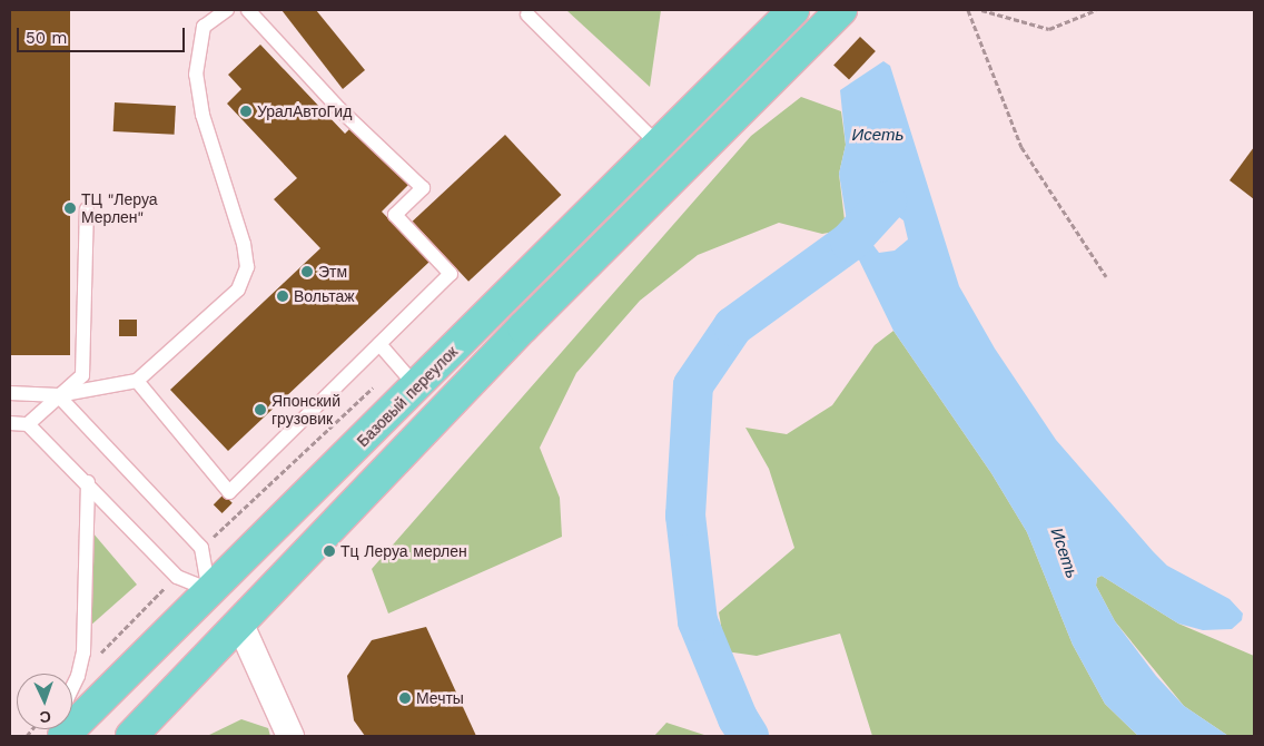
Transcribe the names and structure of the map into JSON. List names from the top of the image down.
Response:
{
  "streets": {
    "main road": ["Базовый переулок"]
  },
  "water": ["Исеть"],
  "places": [
    "УралАвтоГид",
    "ТЦ \"Леруа Мерлен\"",
    "Этм",
    "Вольтаж",
    "Японский грузовик",
    "Тц Леруа мерлен",
    "Мечты"
  ],
  "scale_bar": "50 m",
  "north": "bottom"
}
